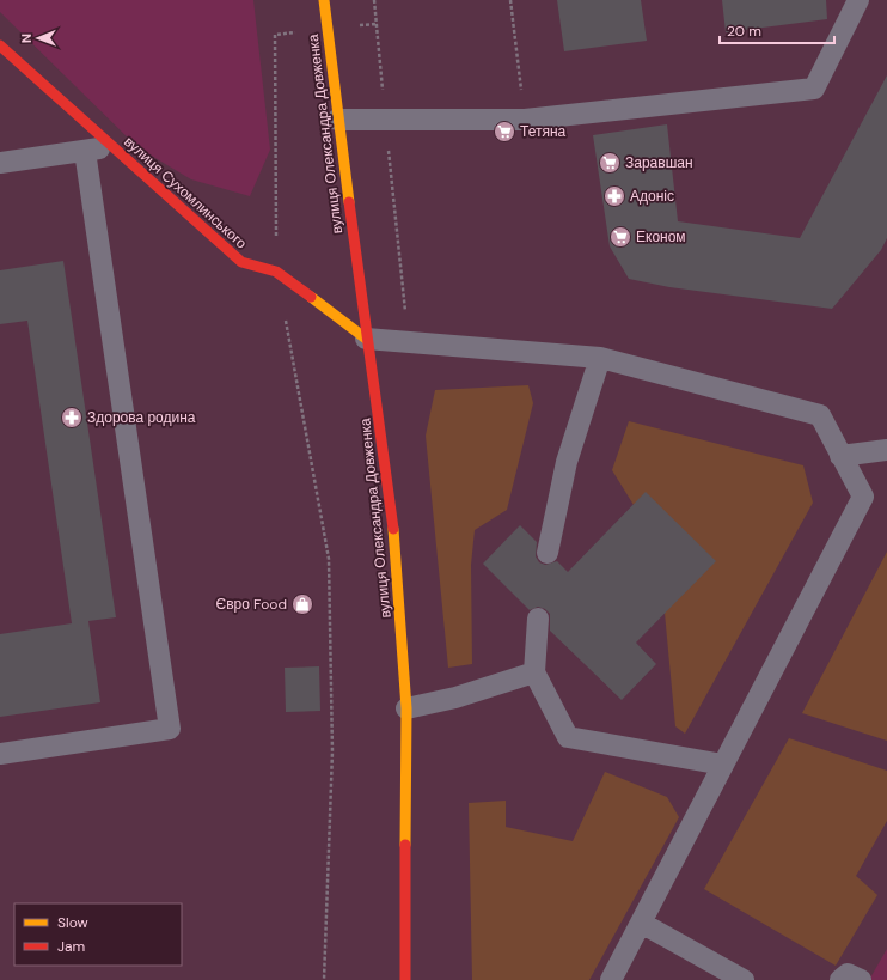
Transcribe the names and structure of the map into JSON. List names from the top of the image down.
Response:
{
  "streets": {
    "main road": ["вулиця Олександра Довженка", "вулиця Сухомлинського"]
  },
  "crossings": [
    ["вулиця Олександра Довженка", "вулиця Сухомлинського"]
  ],
  "places": {
    "supermarket": ["Тетяна", "Заравшан", "Економ"],
    "pharmacy": ["Адоніс", "Здорова родина"],
    "shop": ["Євро Food"]
  },
  "legend": ["Slow", "Jam"],
  "scale_bar": "20 m",
  "north": "left"
}
